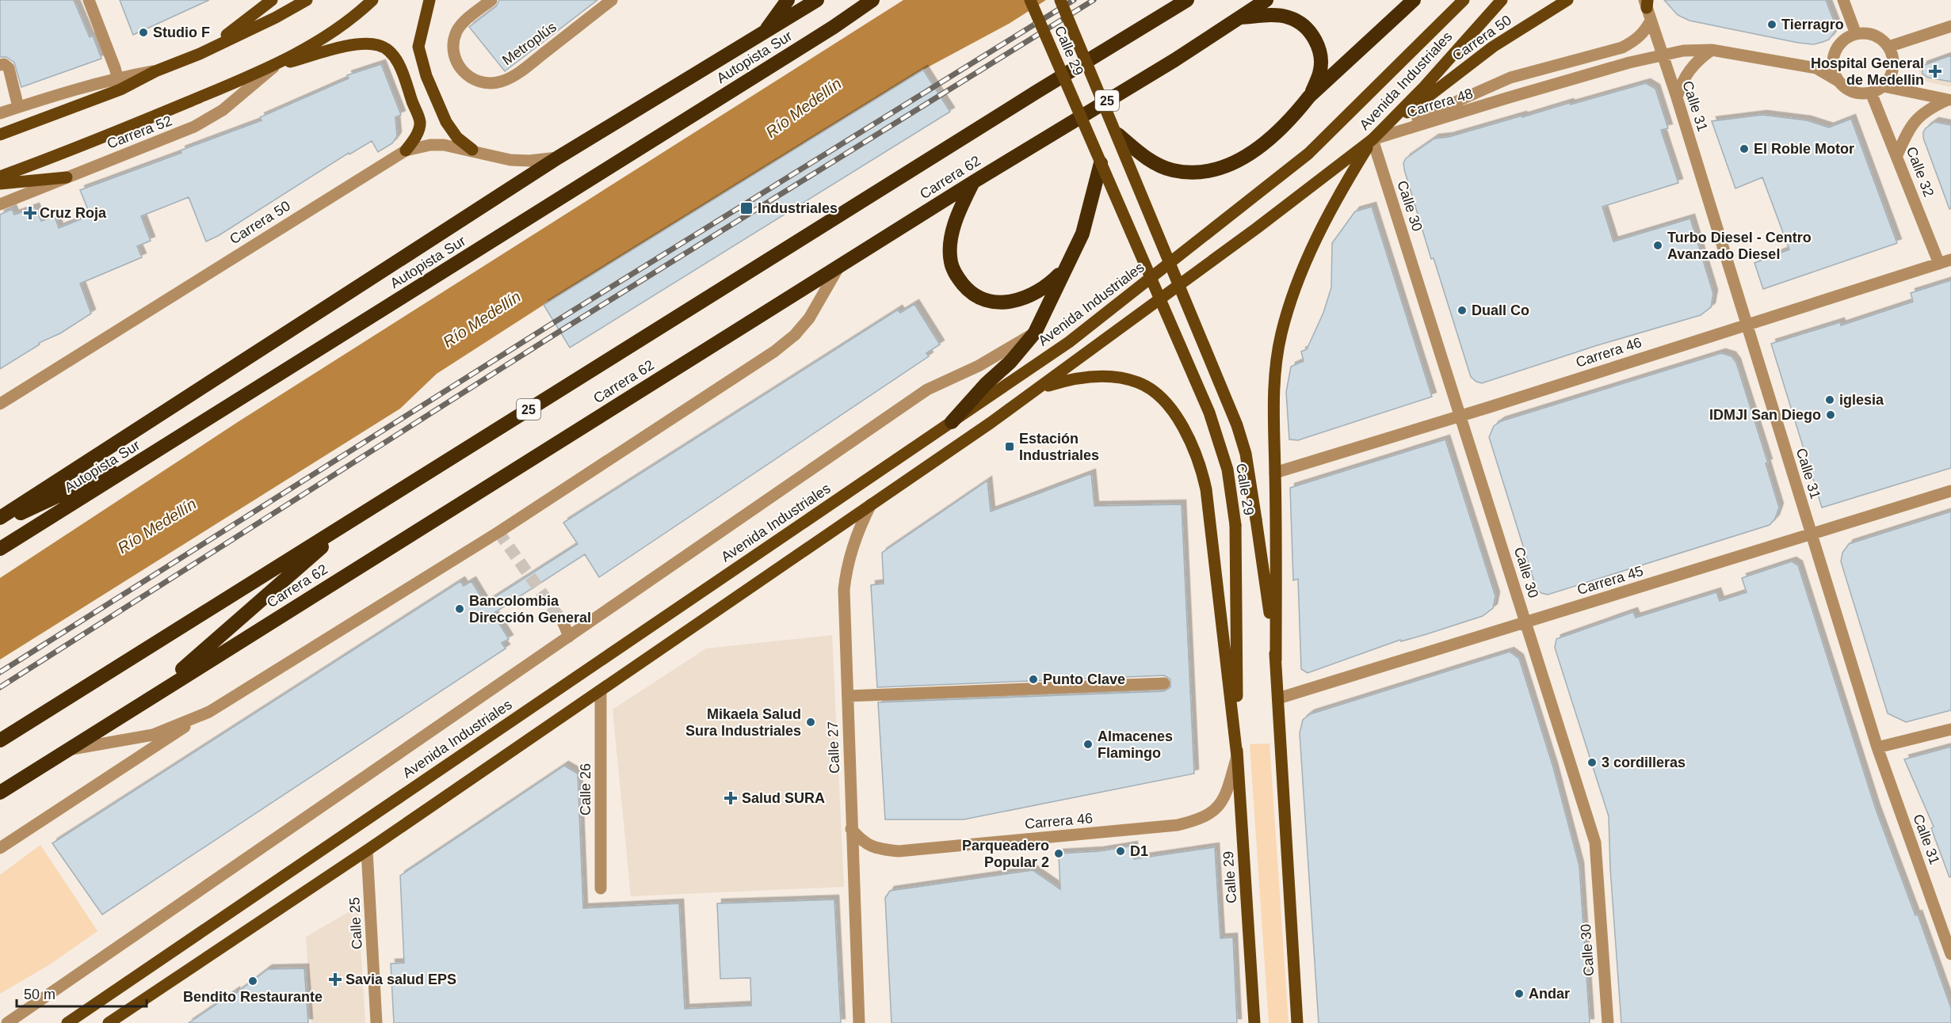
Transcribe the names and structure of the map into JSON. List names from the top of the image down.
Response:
{
  "streets": {
    "highway": ["Autopista Sur", "25", "Carrera 62"],
    "main road": [
      "Carrera 50",
      "Calle 29",
      "Avenida Industriales",
      "Carrera 52"
    ],
    "street": [
      "Metroplús",
      "Carrera 48",
      "Calle 31",
      "Calle 32",
      "Calle 30",
      "Carrera 46",
      "Carrera 45",
      "Calle 27",
      "Calle 26",
      "Calle 25"
    ]
  },
  "crossings": [
    ["Carrera 50", "Autopista Sur"],
    ["Carrera 50", "Avenida Industriales"],
    ["Carrera 50", "Carrera 48"],
    ["Carrera 50", "Calle 30"],
    ["Calle 29", "Carrera 46"],
    ["Calle 29", "Carrera 45"],
    ["Avenida Industriales", "Carrera 48"],
    ["Avenida Industriales", "Calle 30"],
    ["Avenida Industriales", "Calle 27"],
    ["Avenida Industriales", "Calle 26"],
    ["Avenida Industriales", "Calle 25"],
    ["Carrera 48", "Calle 31"],
    ["Carrera 48", "Calle 32"],
    ["Carrera 48", "Calle 30"],
    ["Calle 31", "Carrera 46"],
    ["Calle 31", "Carrera 45"],
    ["Calle 32", "Carrera 46"],
    ["Calle 30", "Carrera 46"],
    ["Calle 30", "Carrera 45"],
    ["Carrera 46", "Calle 27"]
  ],
  "water": ["Río Medellín"],
  "places": {
    "other": [
      "Tierragro",
      "Studio F",
      "El Roble Motor",
      "Turbo Diesel - Centro Avanzado Diesel",
      "Duall Co",
      "iglesia",
      "IDMJI San Diego",
      "Bancolombia Dirección General",
      "Punto Clave",
      "Mikaela Salud Sura Industriales",
      "Almacenes Flamingo",
      "3 cordilleras",
      "D1",
      "Parqueadero Popular 2",
      "Bendito Restaurante",
      "Andar"
    ],
    "health": [
      "Hospital General de Medellin",
      "Cruz Roja",
      "Salud SURA",
      "Savia salud EPS"
    ],
    "transit": ["Industriales", "Estación Industriales"]
  },
  "scale_bar": "50 m"
}
